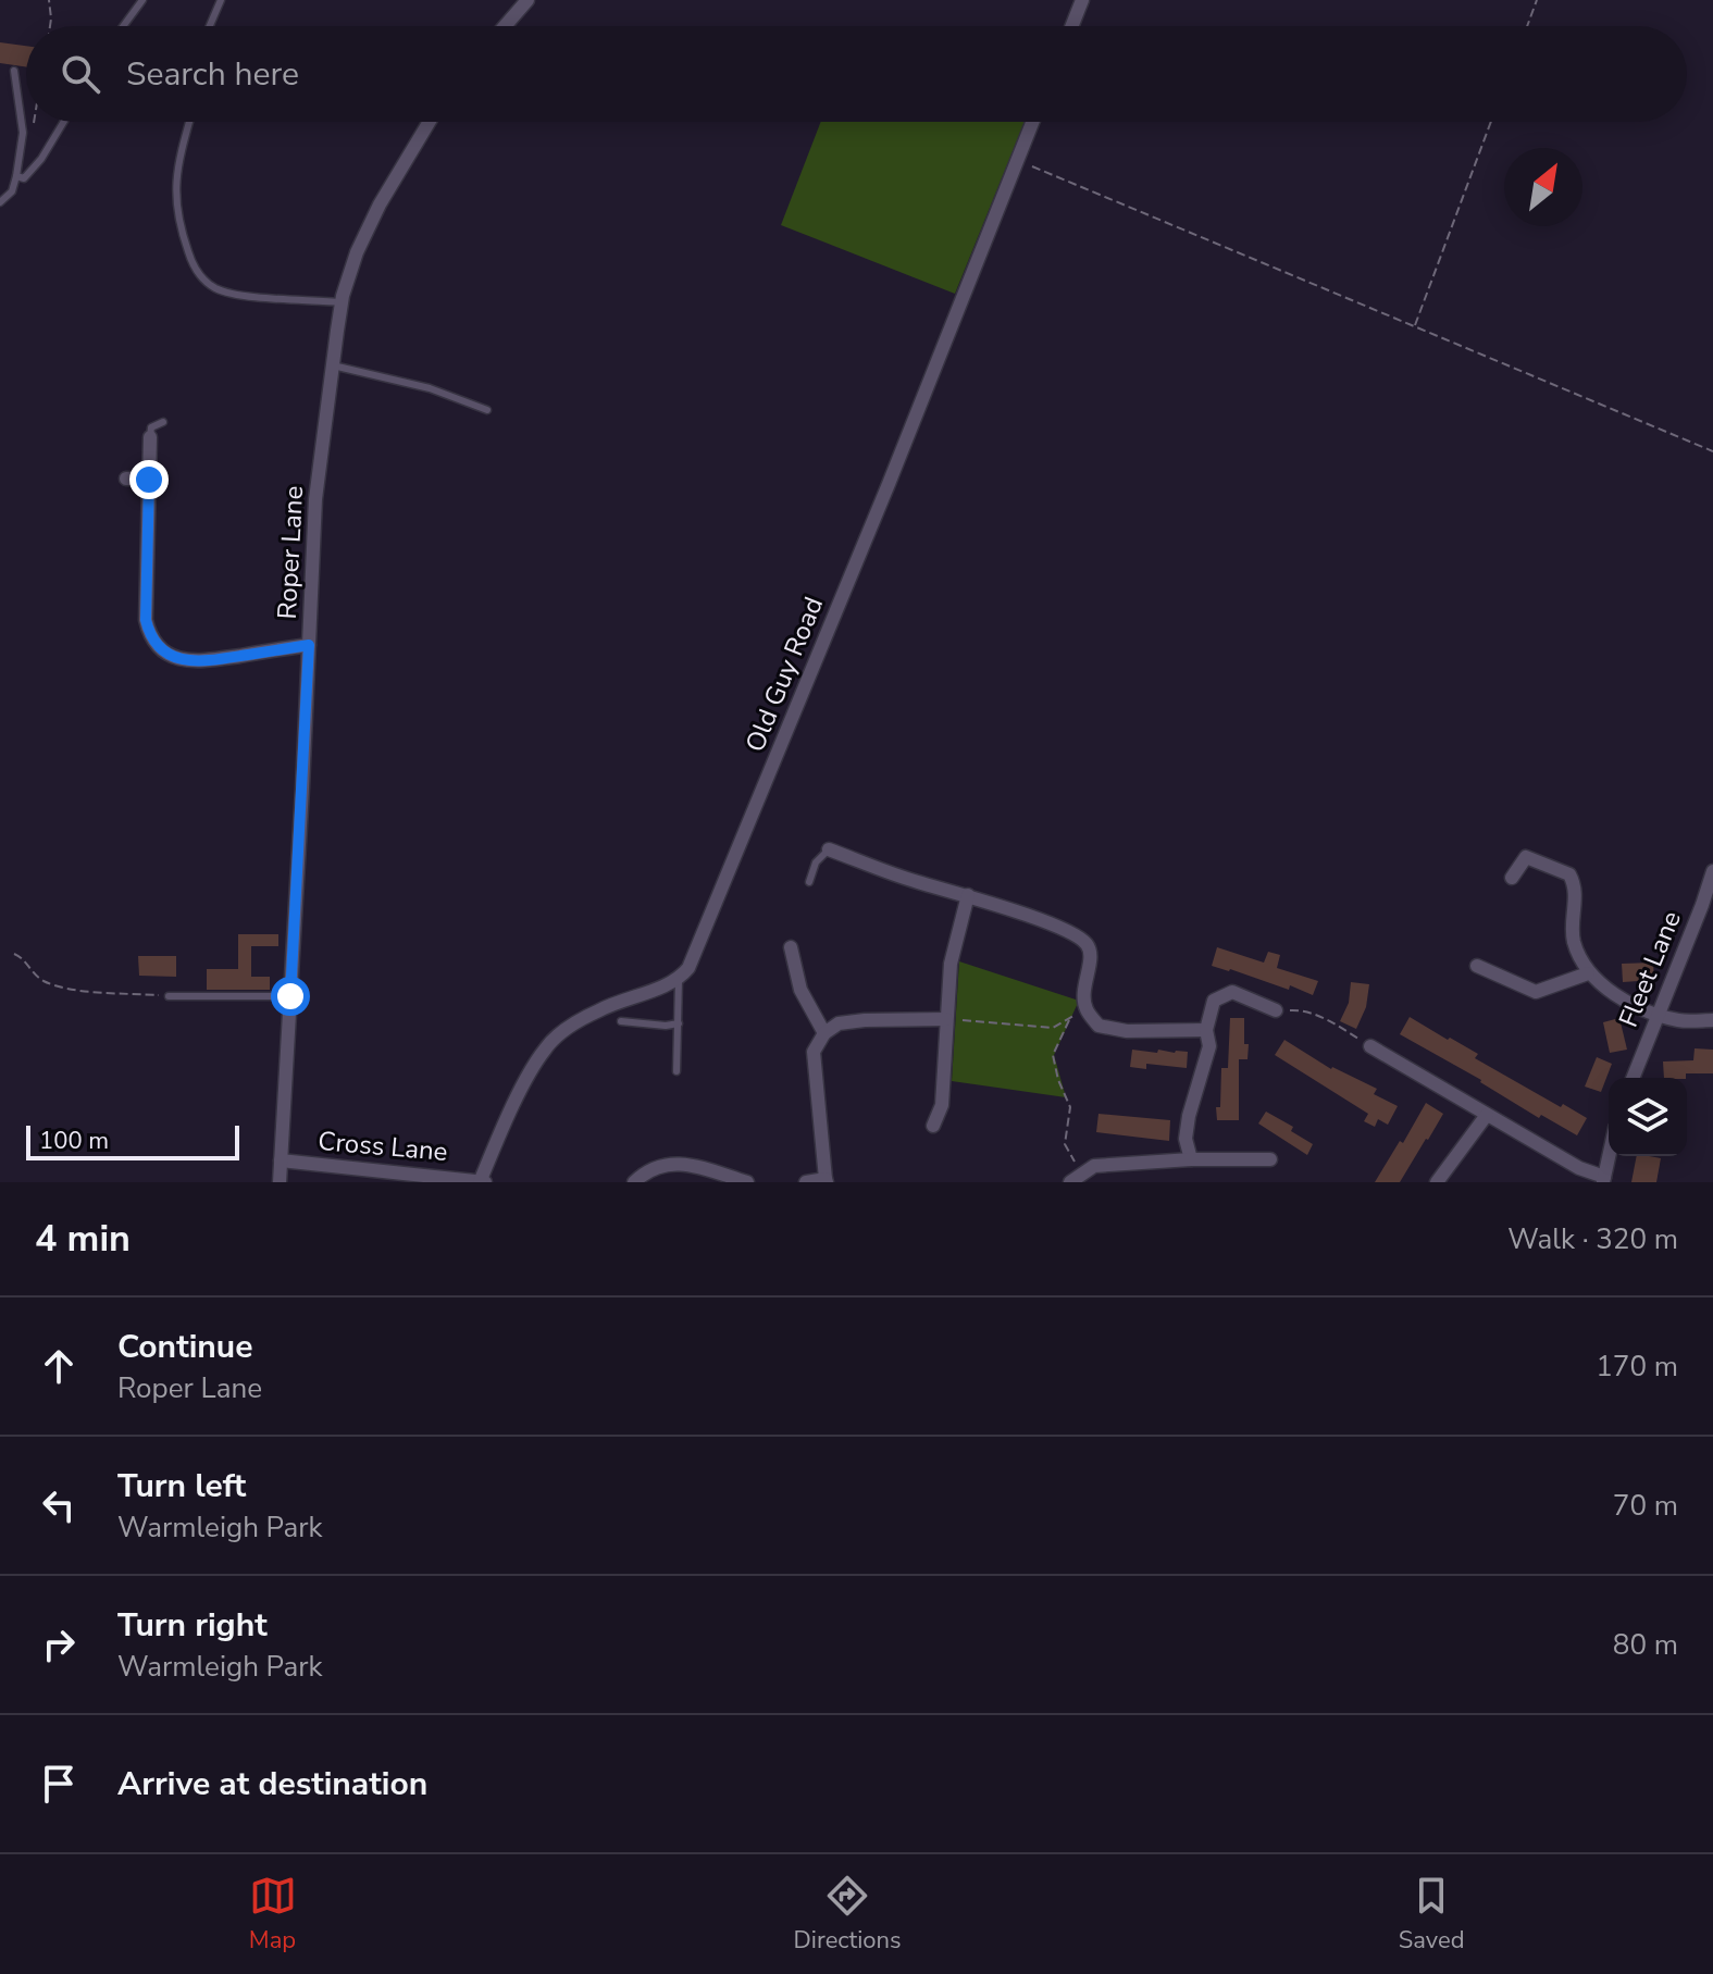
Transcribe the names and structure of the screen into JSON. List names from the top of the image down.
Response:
{
  "streets": {
    "street": [
      "Roper Lane",
      "Old Guy Road",
      "Fleet Lane",
      "Cross Lane"
    ]
  },
  "crossings": [
    ["Roper Lane", "Cross Lane"]
  ],
  "scale_bar": "100 m",
  "north": "top right",
  "page": {
    "search": "Search here",
    "scale": "100 m",
    "heading": ["4 min", "Walk · 320 m"],
    "list": [
      ["Continue", "Roper Lane", "170 m"],
      ["Turn left", "Warmleigh Park", "70 m"],
      ["Turn right", "Warmleigh Park", "80 m"],
      "Arrive at destination"
    ],
    "nav": ["Map", "Directions", "Saved"]
  }
}
